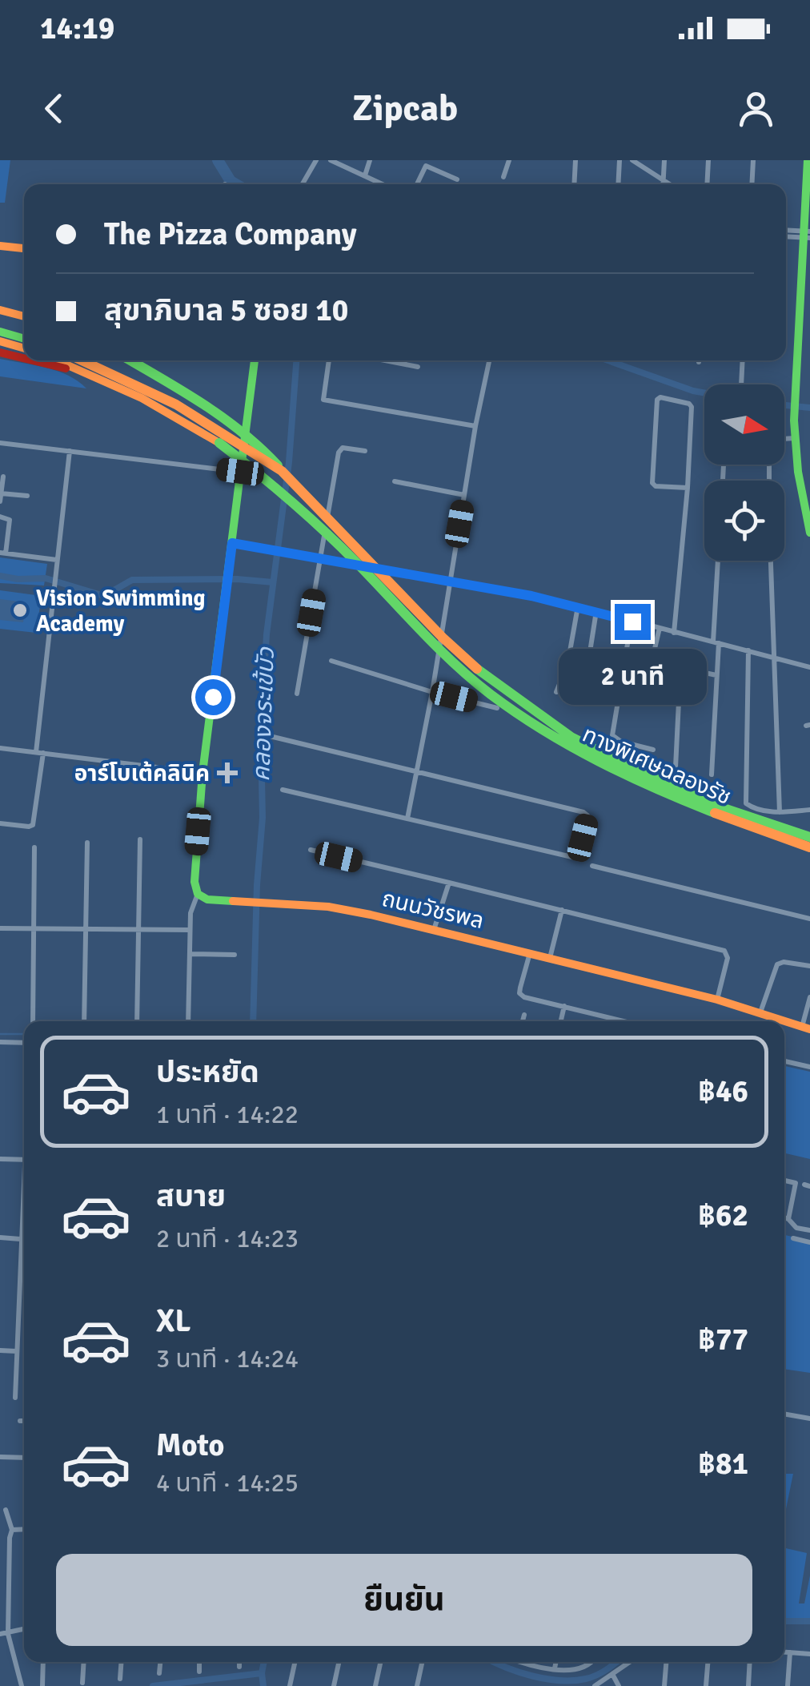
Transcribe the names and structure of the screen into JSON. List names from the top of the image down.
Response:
{
  "streets": {
    "main road": ["ทางพิเศษฉลองรัช", "ถนนวัชรพล"]
  },
  "water": ["คลองจระเข้บัว"],
  "places": {
    "other": ["Vision Swimming Academy"],
    "health": ["อาร์โบเต้คลินิค"]
  },
  "north": "right",
  "page": {
    "status": "14:19",
    "header": "Zipcab",
    "banner": ["The Pizza Company", "สุขาภิบาล 5 ซอย 10"],
    "bubble": "2 นาที",
    "list": [
      {
        "name": "ประหยัด",
        "note": "1 นาที · 14:22",
        "value": "฿46"
      },
      {
        "name": "สบาย",
        "note": "2 นาที · 14:23",
        "value": "฿62"
      },
      {
        "name": "XL",
        "note": "3 นาที · 14:24",
        "value": "฿77"
      },
      {
        "name": "Moto",
        "note": "4 นาที · 14:25",
        "value": "฿81"
      }
    ],
    "buttons": "ยืนยัน"
  }
}
